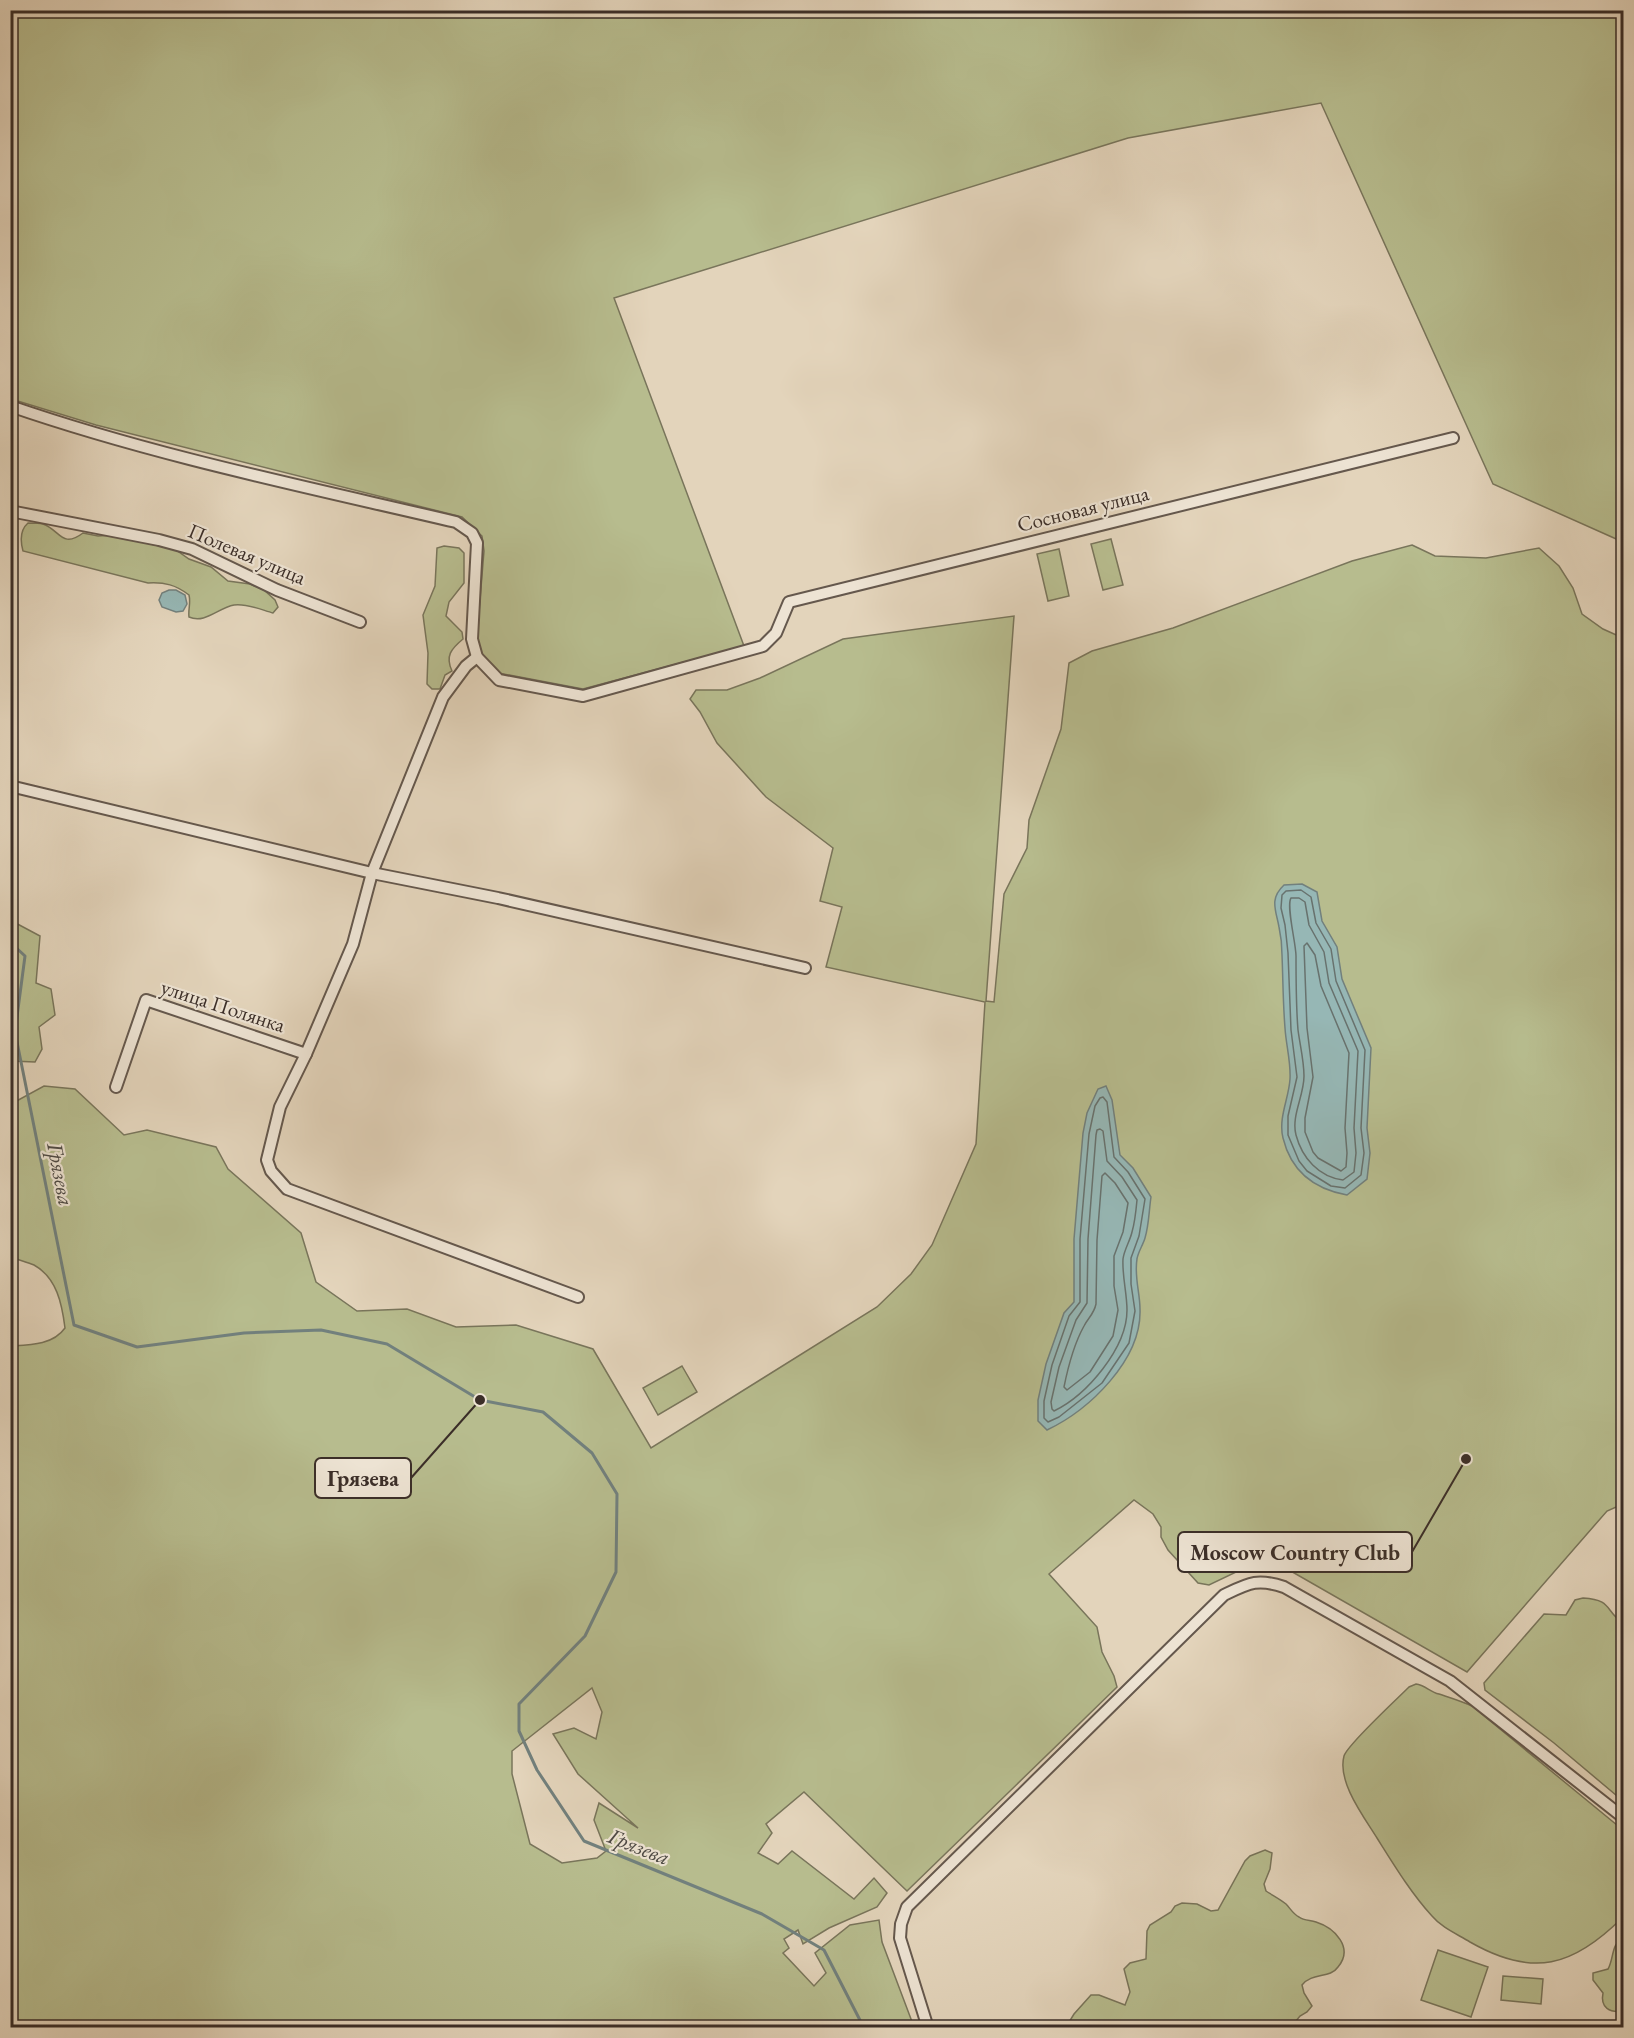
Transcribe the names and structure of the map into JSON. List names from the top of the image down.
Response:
{
  "streets": {
    "street": ["Сосновая улица", "Полевая улица", "улица Полянка"]
  },
  "water": ["Грязева"],
  "places": ["Грязева", "Moscow Country Club"]
}
